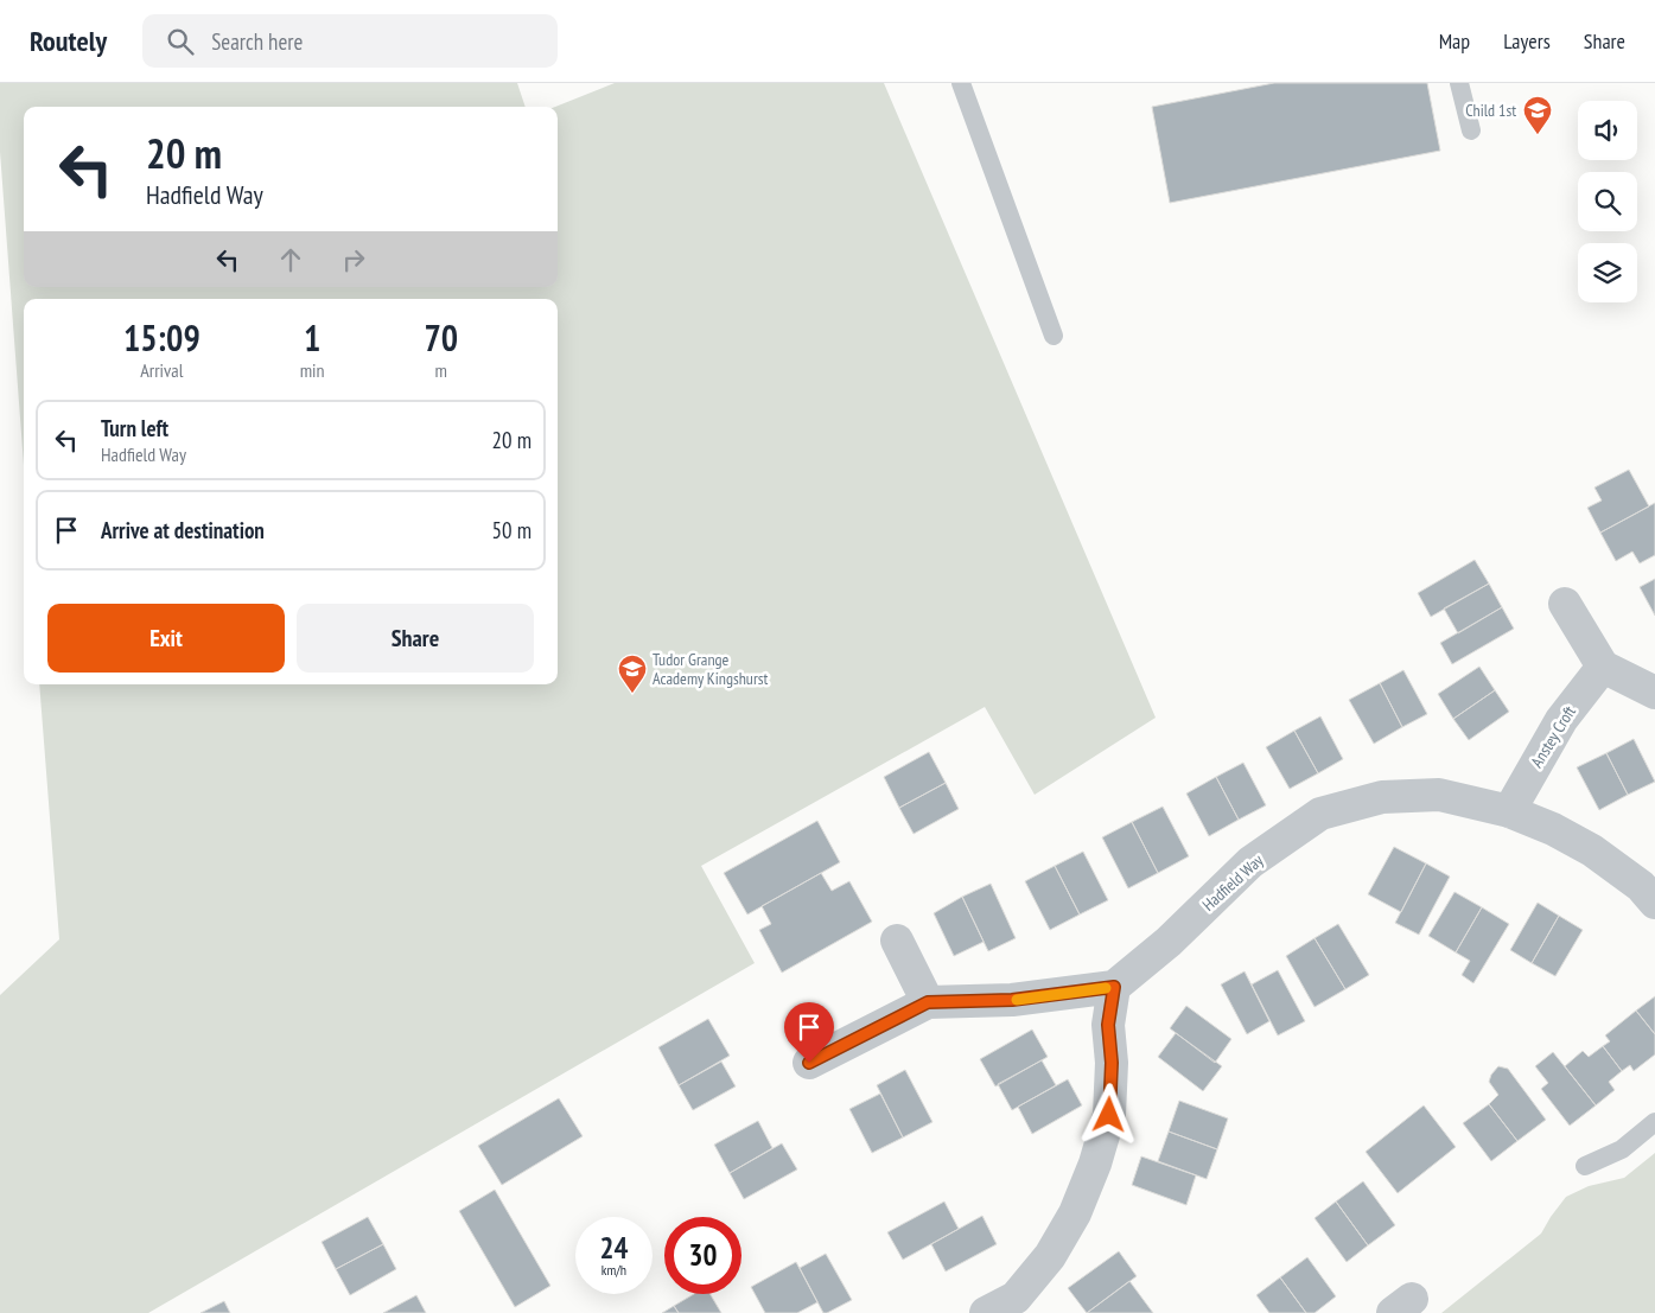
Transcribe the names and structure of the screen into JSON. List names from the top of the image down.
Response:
{
  "streets": {
    "street": ["Anstey Croft", "Hadfield Way"]
  },
  "crossings": [
    ["Anstey Croft", "Hadfield Way"]
  ],
  "places": {
    "school or university": ["Child 1st", "Tudor Grange Academy Kingshurst"]
  },
  "page": {
    "header": "Routely",
    "search": "Search here",
    "nav": ["Map", "Layers", "Share"],
    "turn": ["20 m", "Hadfield Way"],
    "eta": [
      "15:09",
      "Arrival",
      "1",
      "min",
      "70",
      "m"
    ],
    "list": [
      {
        "name": "Turn left",
        "note": "Hadfield Way",
        "value": "20 m"
      },
      {
        "name": "Arrive at destination",
        "value": "50 m"
      }
    ],
    "buttons": ["Exit", "Share"],
    "speed": "24 km/h",
    "limit": "30"
  }
}
